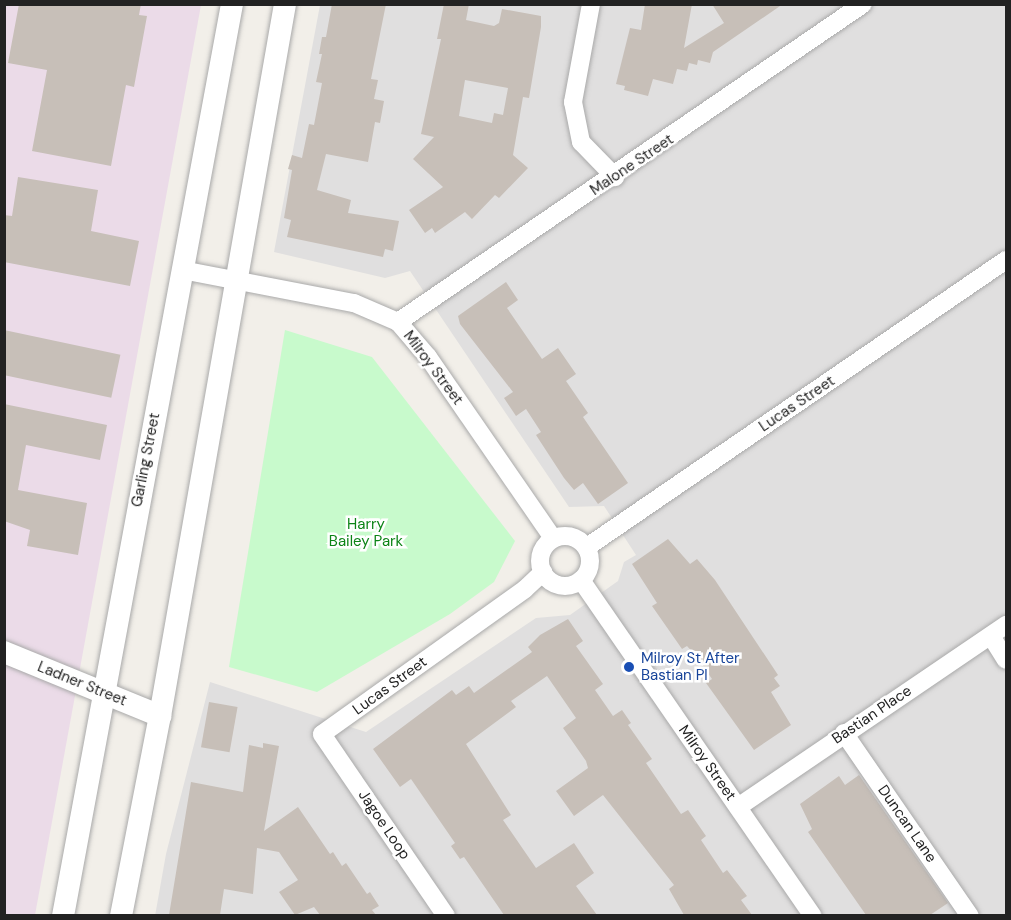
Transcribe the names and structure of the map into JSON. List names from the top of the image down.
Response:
{
  "streets": {
    "street": [
      "Malone Street",
      "Milroy Street",
      "Lucas Street",
      "Garling Street",
      "Ladner Street",
      "Bastian Place",
      "Duncan Lane",
      "Jagoe Loop"
    ]
  },
  "crossings": [
    ["Malone Street", "Milroy Street"],
    ["Milroy Street", "Lucas Street"],
    ["Milroy Street", "Garling Street"],
    ["Milroy Street", "Bastian Place"],
    ["Lucas Street", "Jagoe Loop"],
    ["Garling Street", "Ladner Street"],
    ["Bastian Place", "Duncan Lane"]
  ],
  "parks": ["Harry Bailey Park"],
  "places": ["Milroy St After Bastian Pl"]
}
